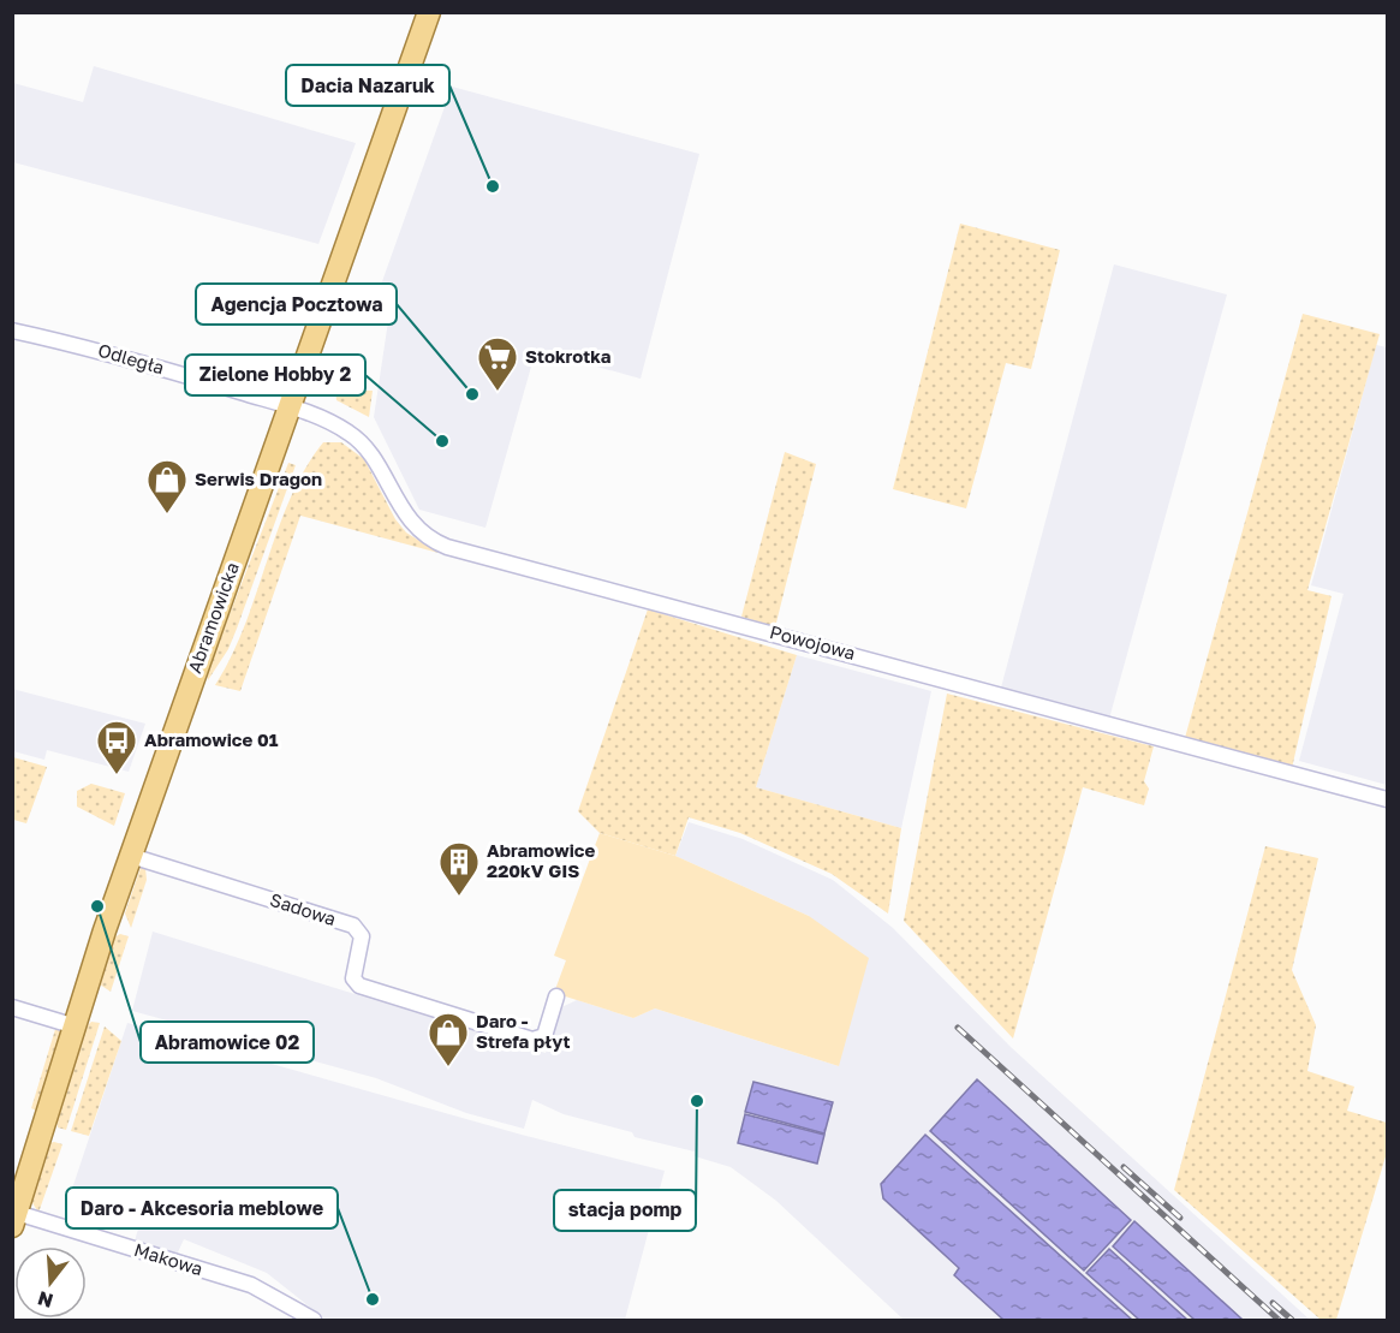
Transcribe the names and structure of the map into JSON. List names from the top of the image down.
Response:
{
  "streets": {
    "main road": ["Abramowicka"],
    "street": [
      "Odległa",
      "Powojowa",
      "Sadowa",
      "Makowa"
    ]
  },
  "crossings": [
    ["Odległa", "Abramowicka"],
    ["Odległa", "Powojowa"],
    ["Abramowicka", "Powojowa"],
    ["Abramowicka", "Sadowa"],
    ["Abramowicka", "Makowa"]
  ],
  "places": {
    "other": [
      "Dacia Nazaruk",
      "Agencja Pocztowa",
      "Zielone Hobby 2",
      "Abramowice 02",
      "stacja pomp",
      "Daro - Akcesoria meblowe"
    ],
    "supermarket": ["Stokrotka"],
    "shop": ["Serwis Dragon", "Daro - Strefa płyt"],
    "bus stop": ["Abramowice 01"],
    "building": ["Abramowice 220kV GIS"]
  },
  "north": "bottom"
}
